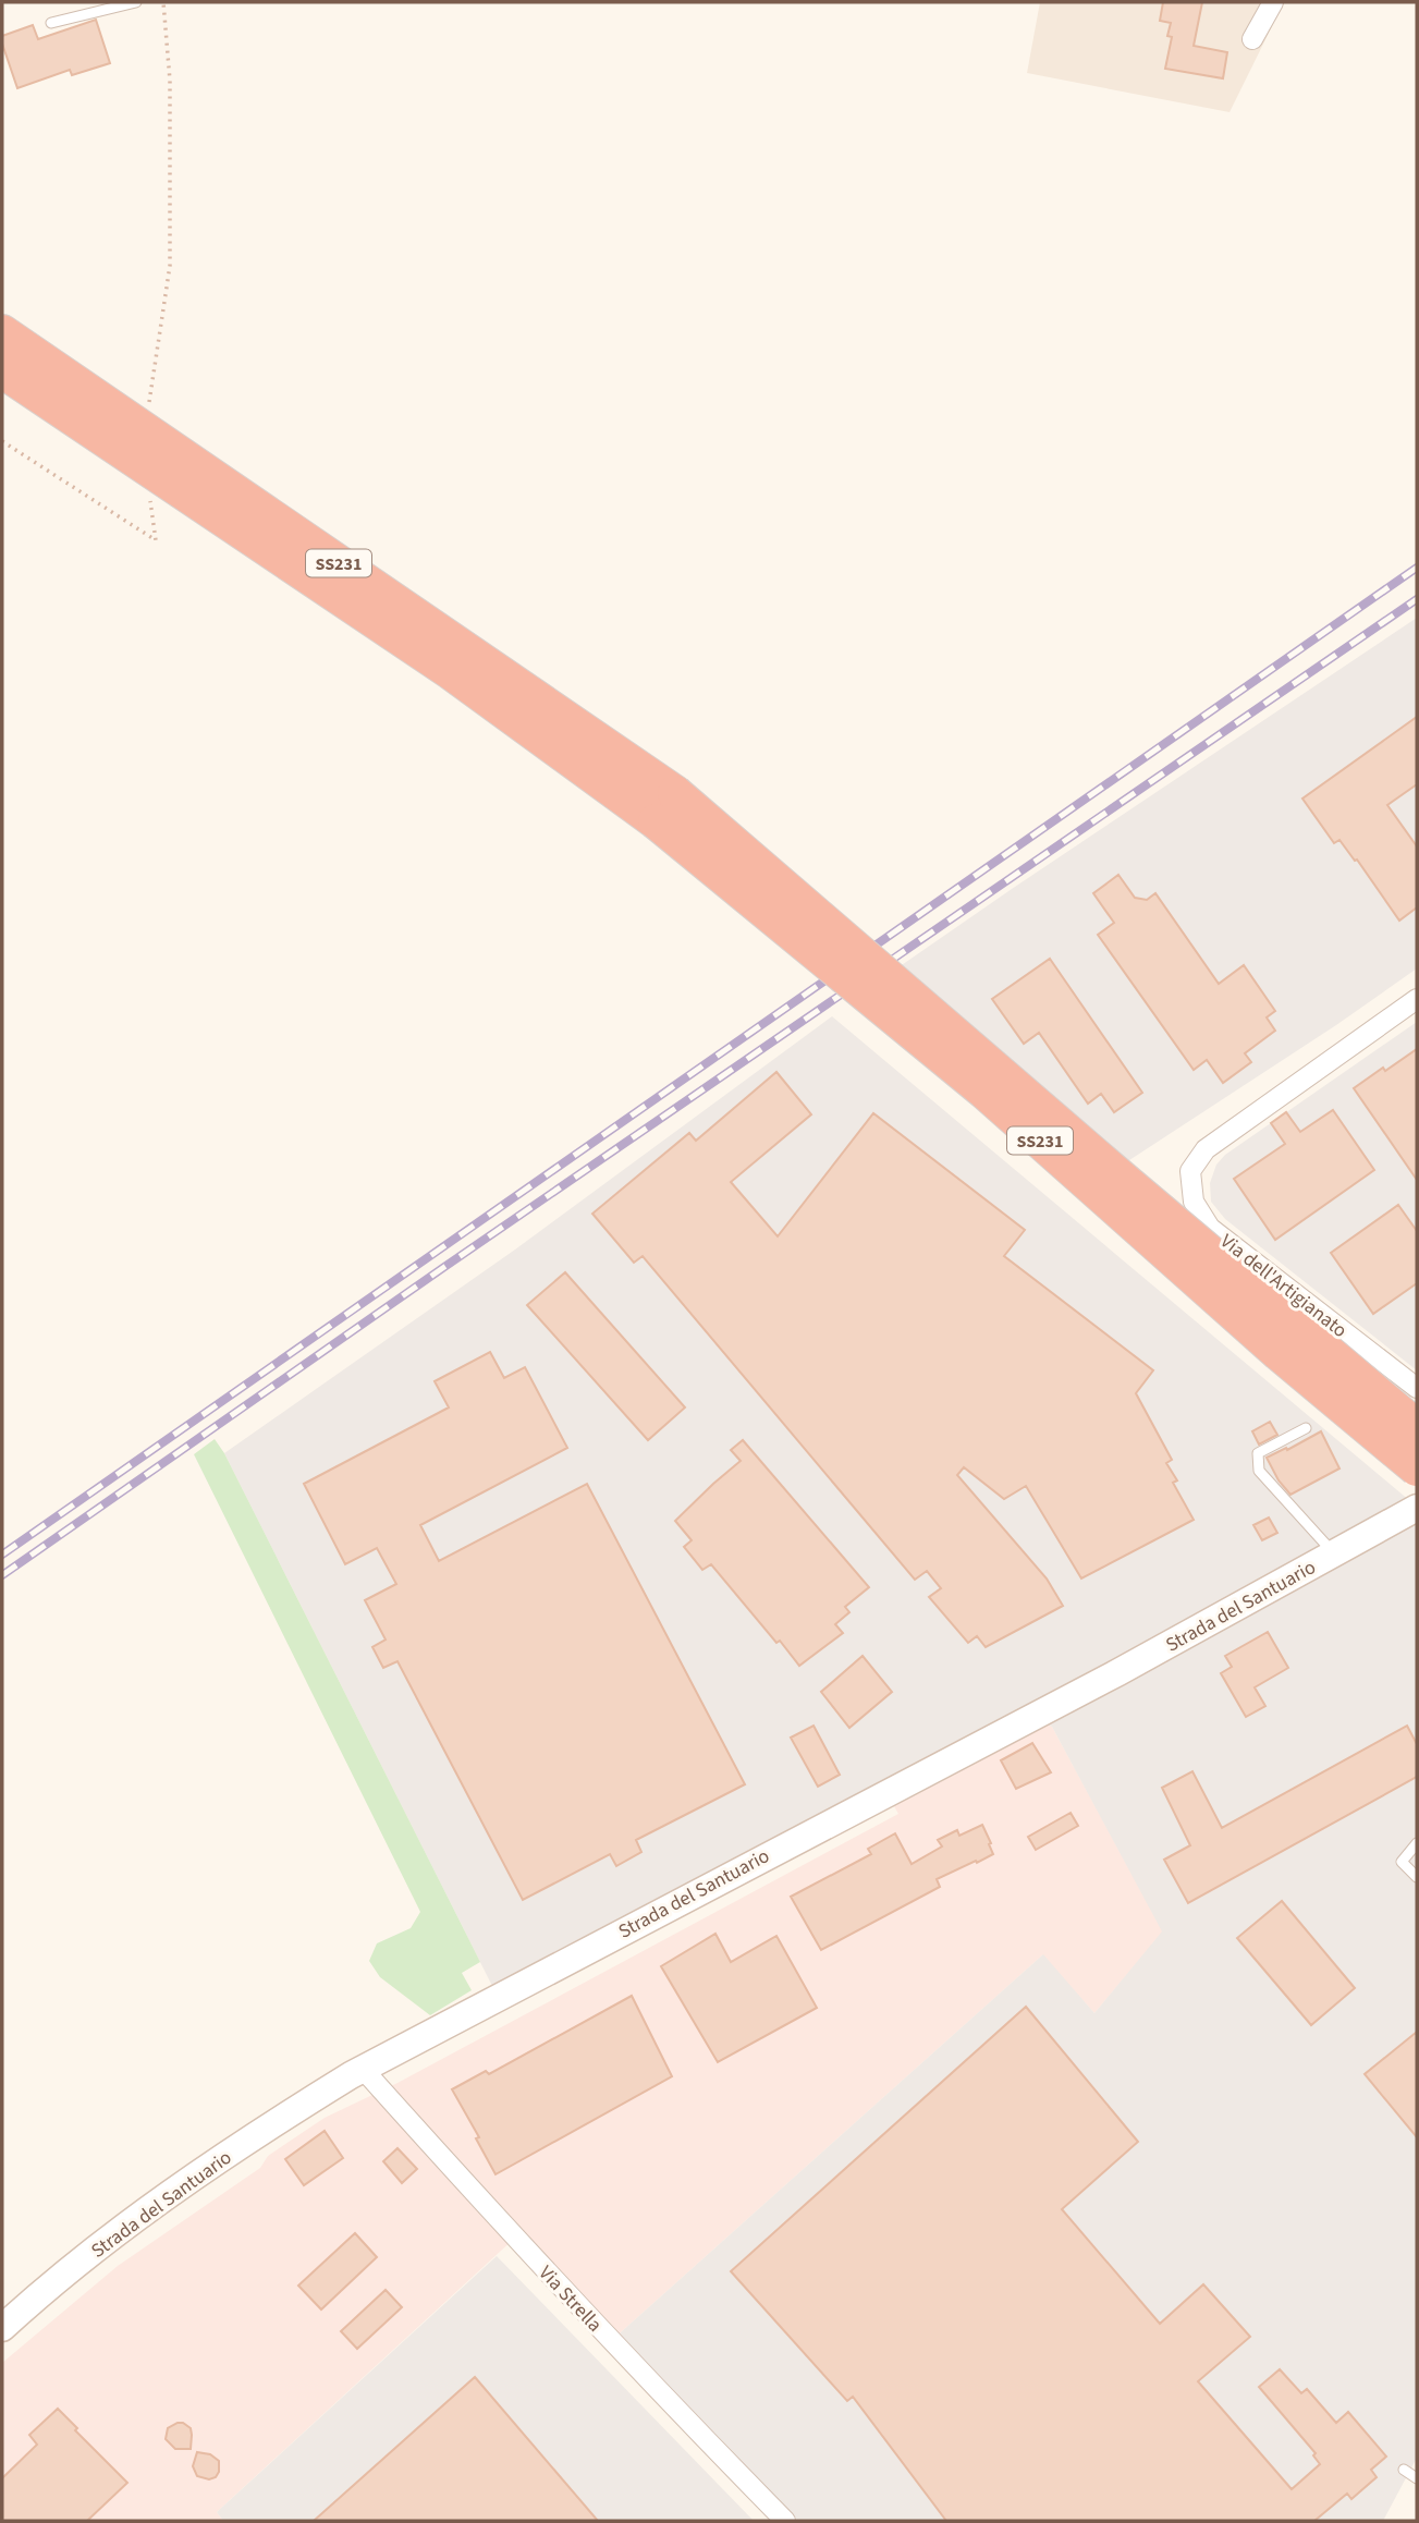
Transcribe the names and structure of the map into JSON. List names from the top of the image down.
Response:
{
  "streets": {
    "highway": ["SS231"],
    "street": ["Via dell'Artigianato", "Strada del Santuario", "Via Strella"]
  },
  "crossings": [
    ["Strada del Santuario", "Via Strella"]
  ]
}
